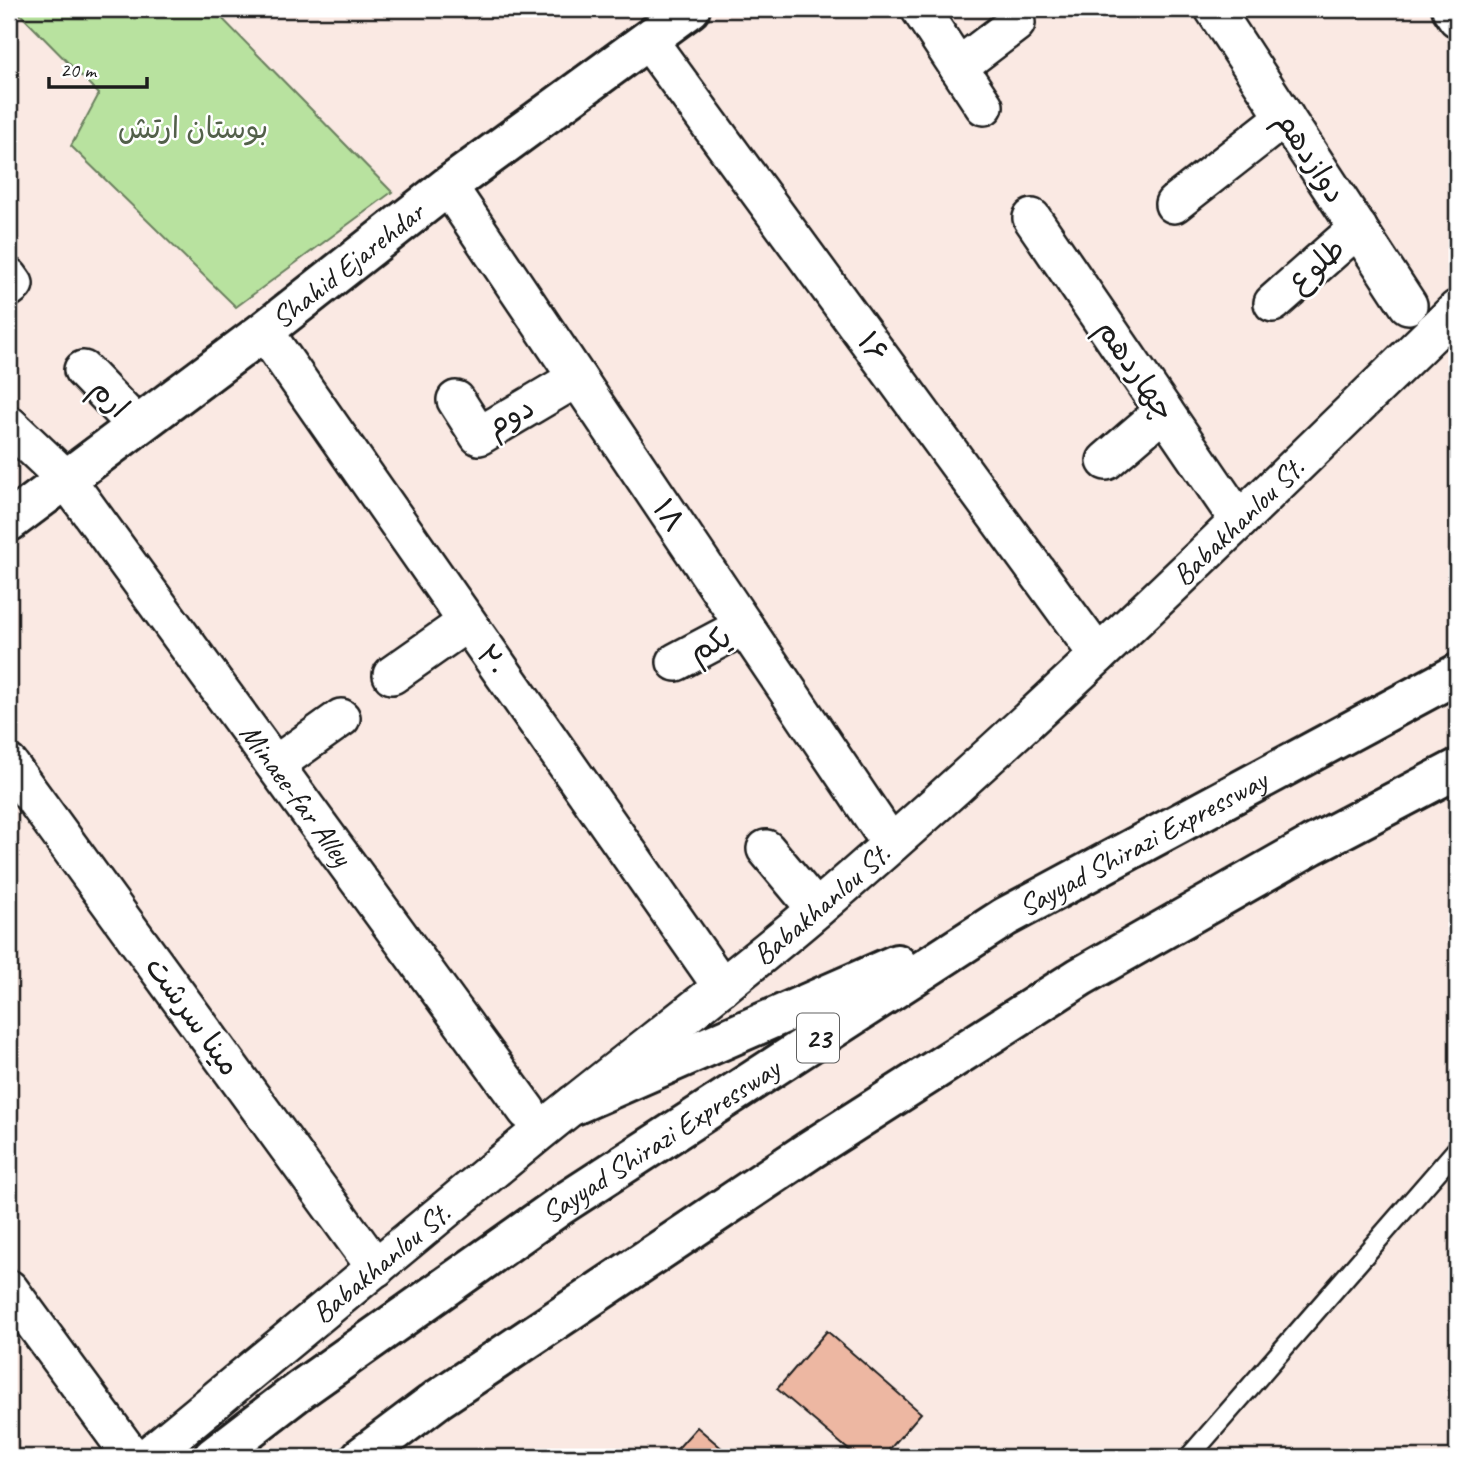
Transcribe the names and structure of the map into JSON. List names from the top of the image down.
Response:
{
  "streets": {
    "main road": ["Shahid Ejarehdar", "Sayyad Shirazi Expressway", "23"],
    "street": [
      "دوازدهم",
      "طلوع",
      "۱۶",
      "چهاردهم",
      "ارم",
      "دوم",
      "۱۸",
      "Babakhanlou St.",
      "یکم",
      "۲۰",
      "Minaee-far Alley",
      "مینا سرشت"
    ]
  },
  "crossings": [
    ["دوازدهم", "طلوع"],
    ["Shahid Ejarehdar", "۱۶"],
    ["Shahid Ejarehdar", "ارم"],
    ["Shahid Ejarehdar", "۱۸"],
    ["Shahid Ejarehdar", "۲۰"],
    ["Shahid Ejarehdar", "Minaee-far Alley"],
    ["۱۶", "Babakhanlou St."],
    ["چهاردهم", "Babakhanlou St."],
    ["دوم", "۱۸"],
    ["۱۸", "Babakhanlou St."],
    ["۱۸", "یکم"],
    ["Babakhanlou St.", "۲۰"],
    ["Babakhanlou St.", "مینا سرشت"]
  ],
  "parks": ["بوستان ارتش"],
  "scale_bar": "20 m"
}
